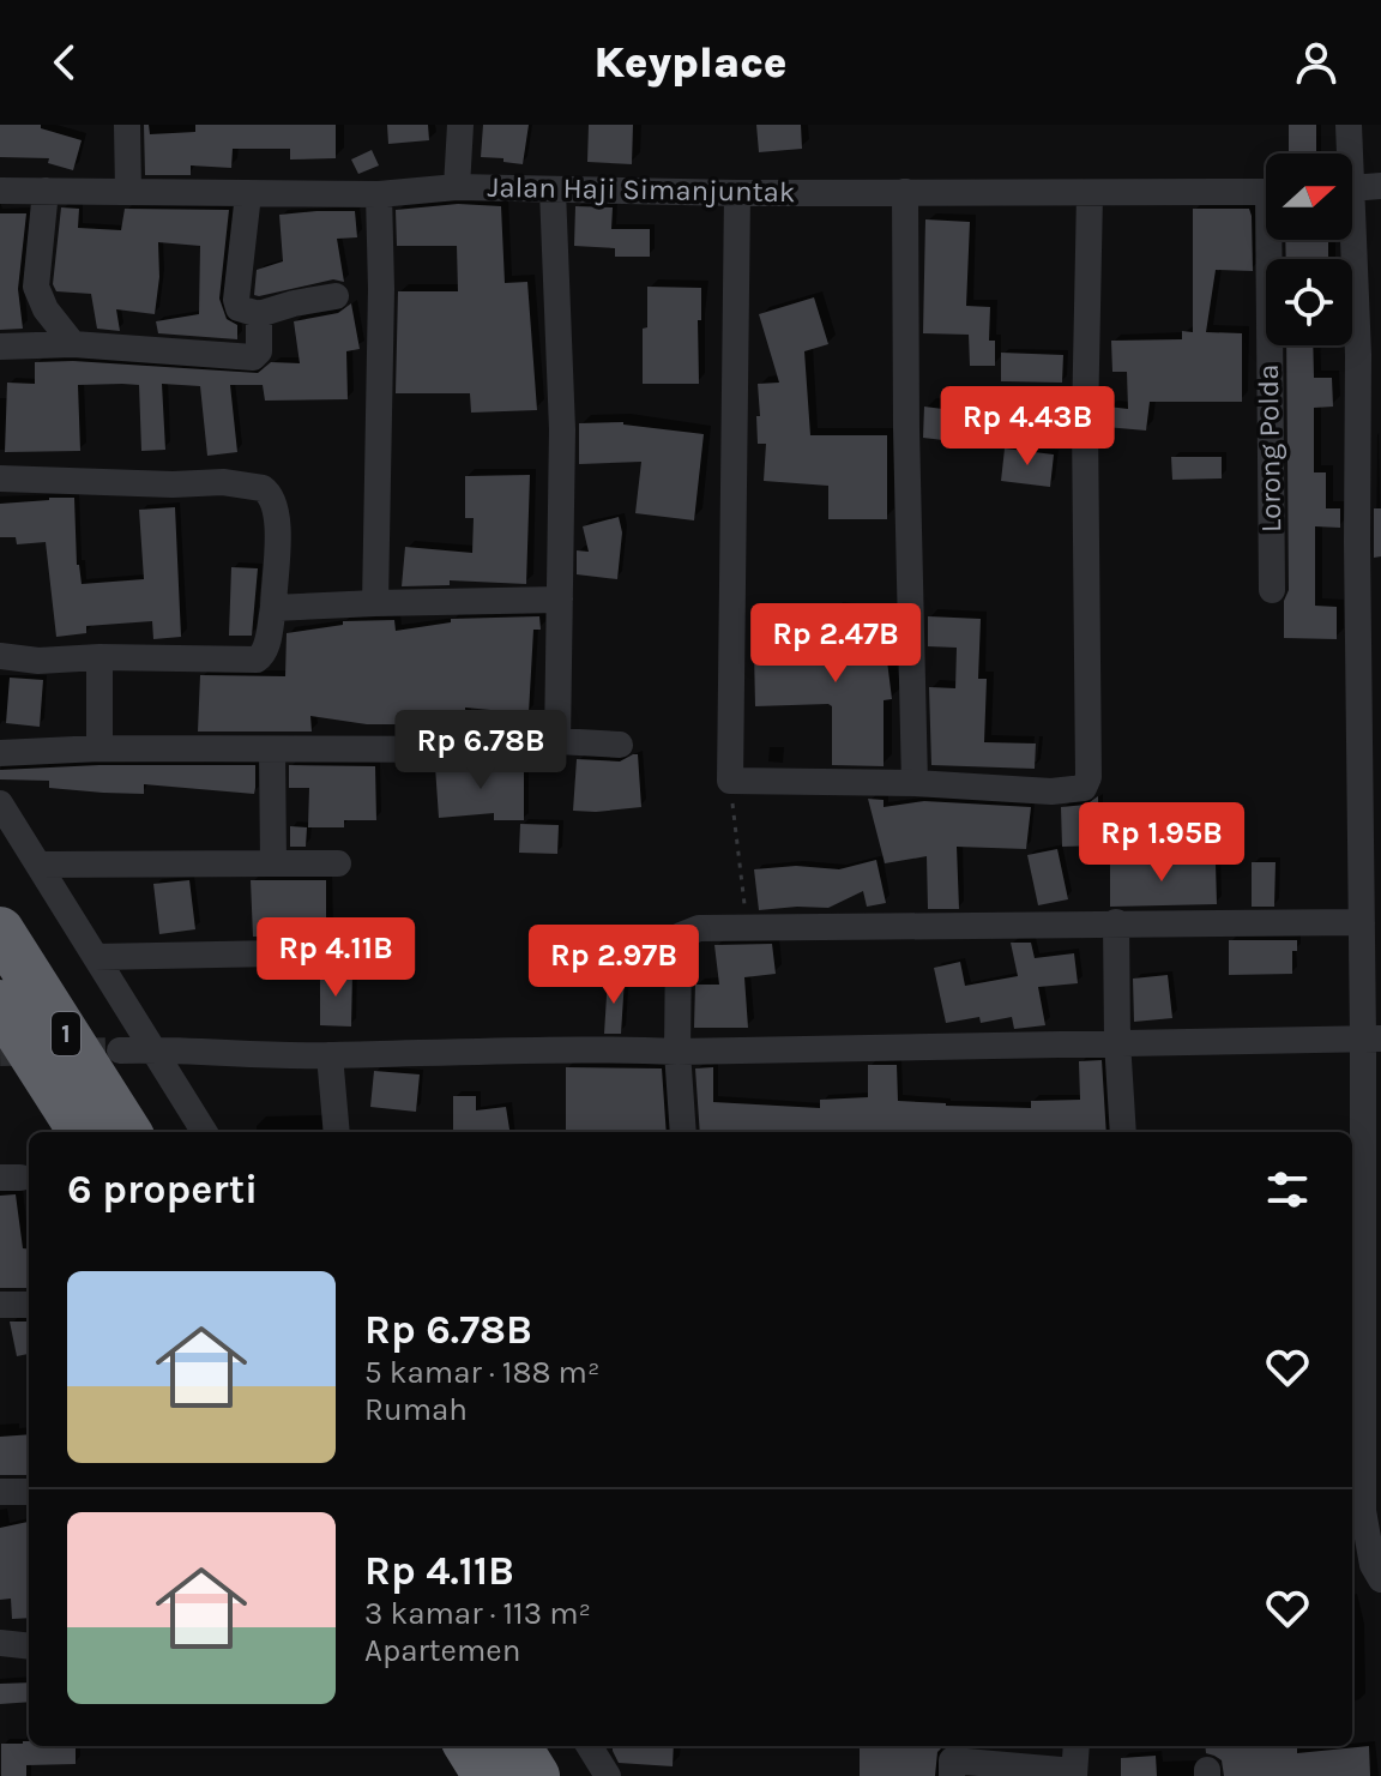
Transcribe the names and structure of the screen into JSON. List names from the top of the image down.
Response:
{
  "streets": {
    "highway": ["1"],
    "street": ["Jalan Haji Simanjuntak", "Lorong Polda"]
  },
  "north": "right",
  "page": {
    "header": "Keyplace",
    "price": [
      "Rp 4.43B",
      "Rp 2.47B",
      "Rp 6.78B",
      "Rp 1.95B",
      "Rp 4.11B",
      "Rp 2.97B"
    ],
    "heading": "6 properti",
    "list": [
      {
        "name": "Rp 6.78B",
        "note": "5 kamar · 188 m² · Rumah"
      },
      {
        "name": "Rp 4.11B",
        "note": "3 kamar · 113 m² · Apartemen"
      }
    ]
  }
}
